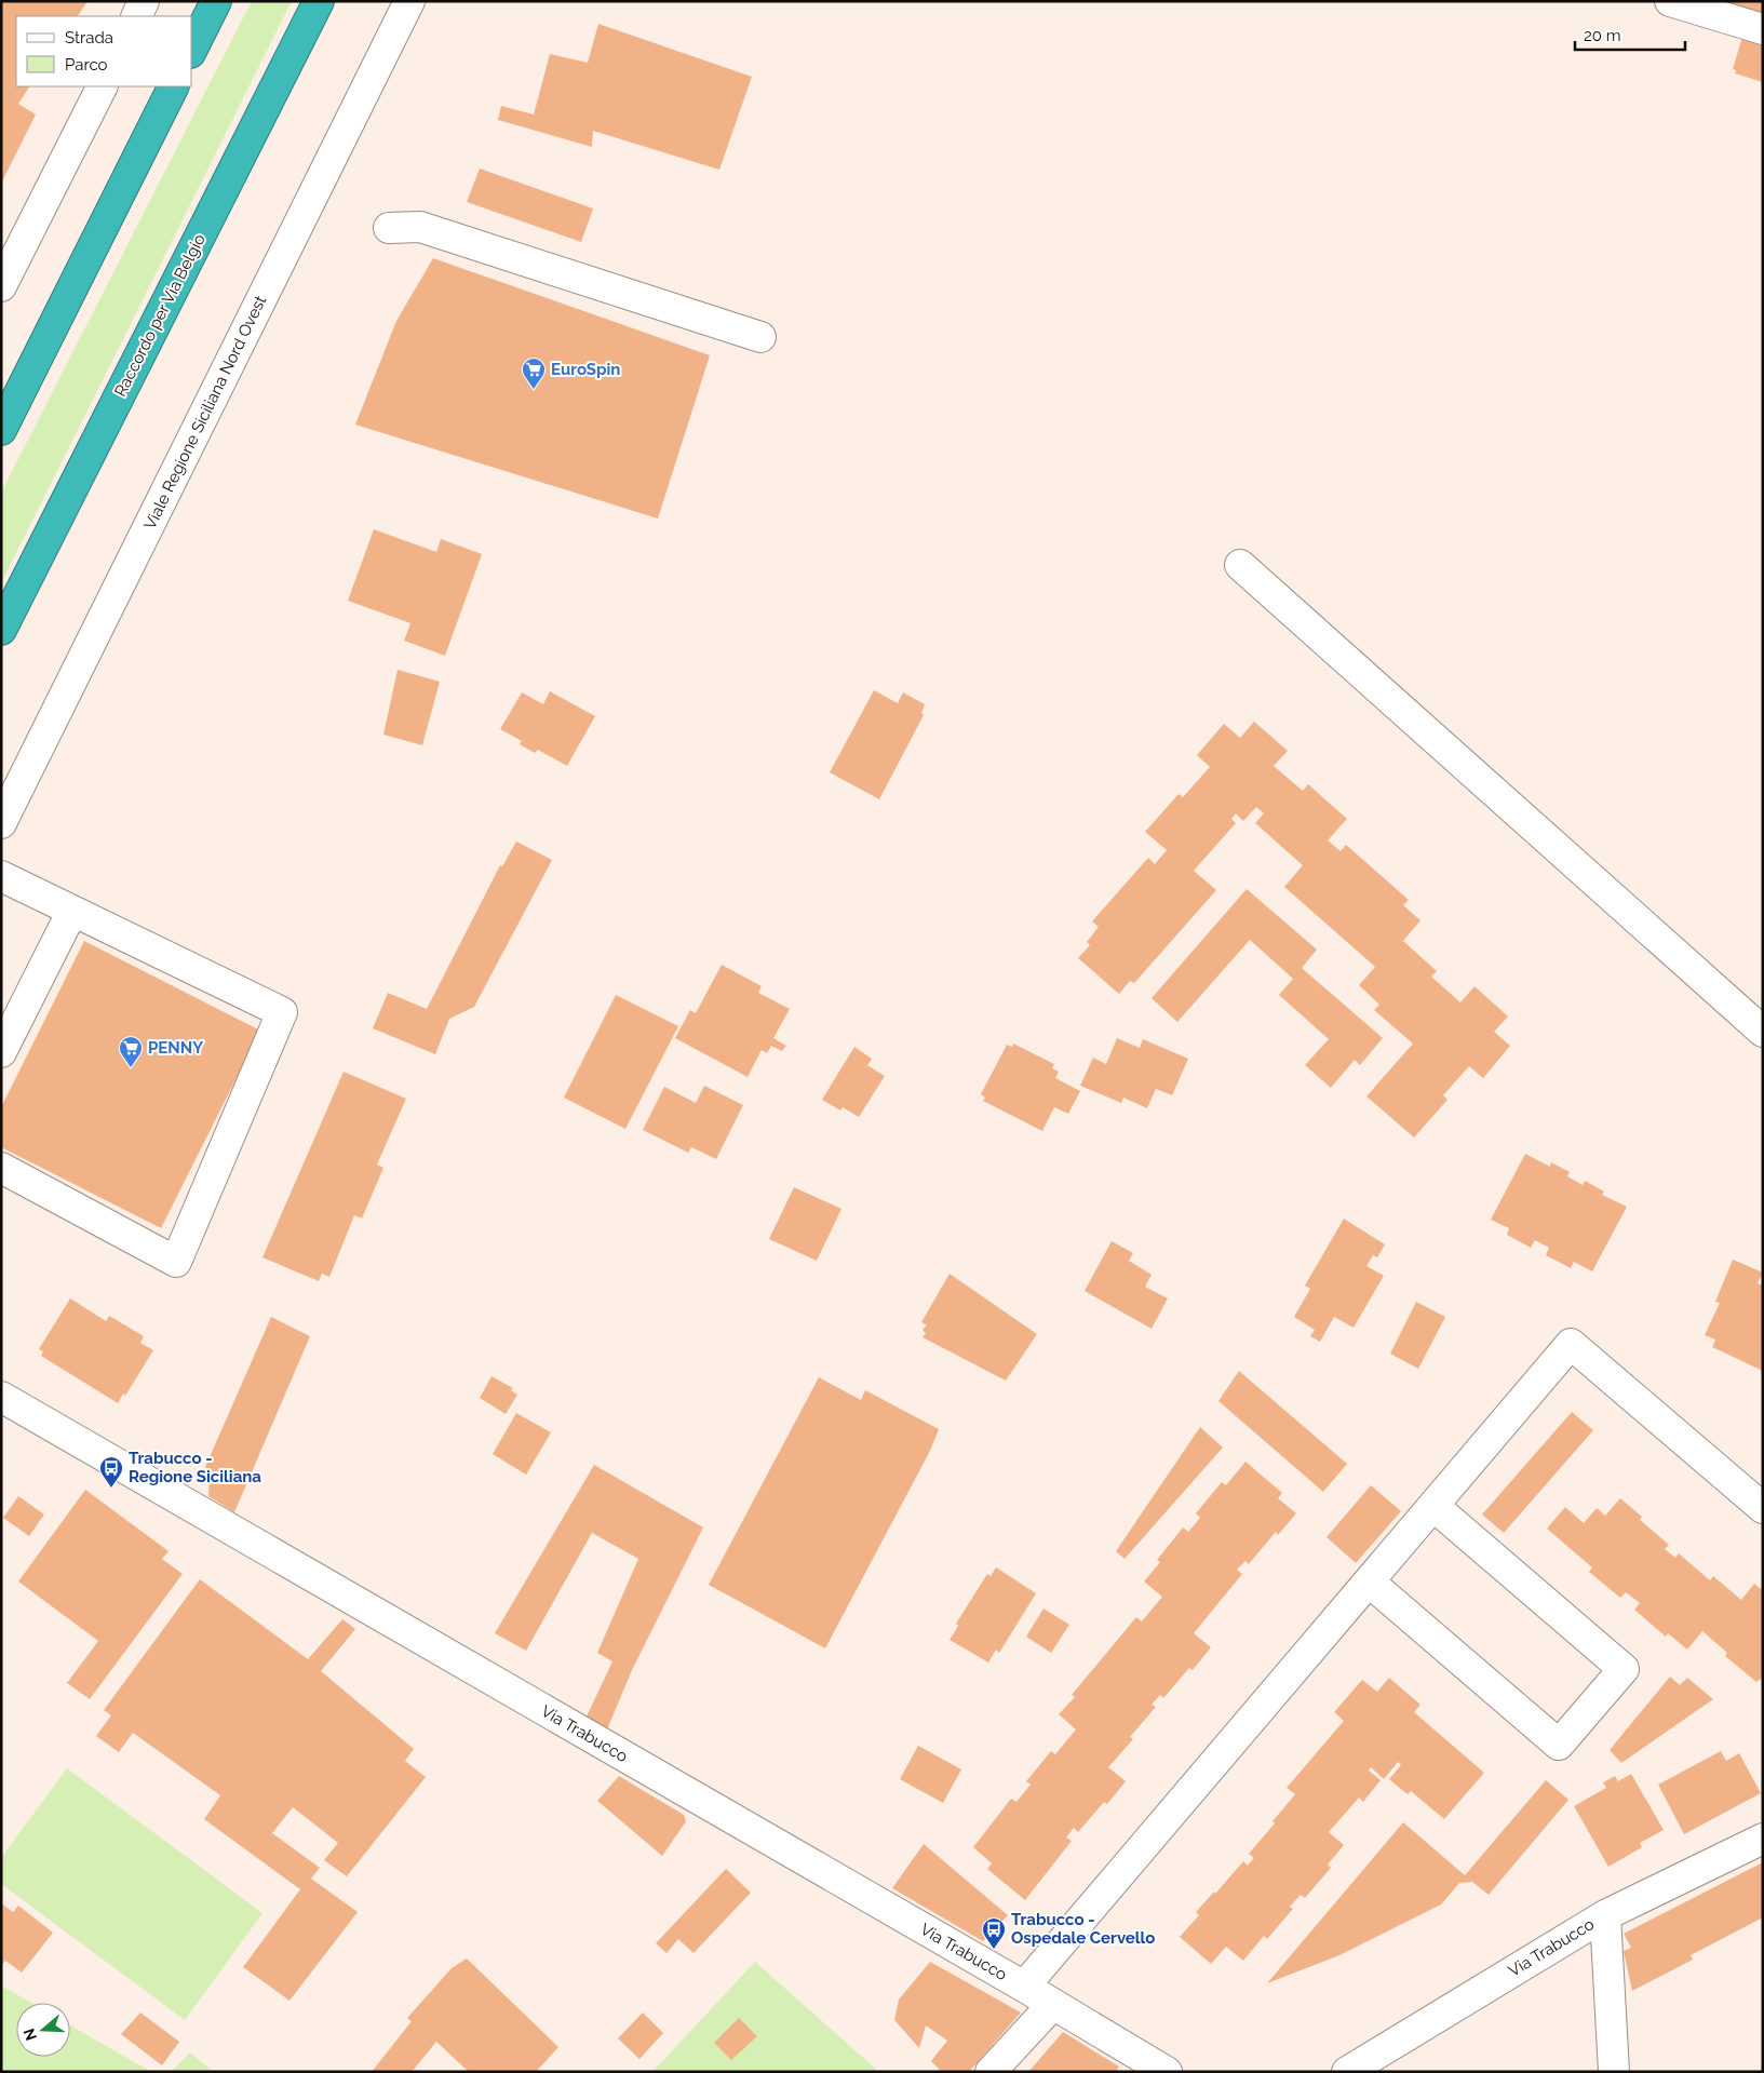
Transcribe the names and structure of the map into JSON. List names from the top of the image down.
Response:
{
  "streets": {
    "highway": ["Raccordo per Via Belgio"],
    "street": ["Viale Regione Siciliana Nord Ovest", "Via Trabucco"]
  },
  "places": {
    "supermarket": ["EuroSpin", "PENNY"],
    "bus stop": ["Trabucco - Regione Siciliana", "Trabucco - Ospedale Cervello"]
  },
  "legend": ["Strada", "Parco"],
  "scale_bar": "20 m",
  "north": "left"
}
